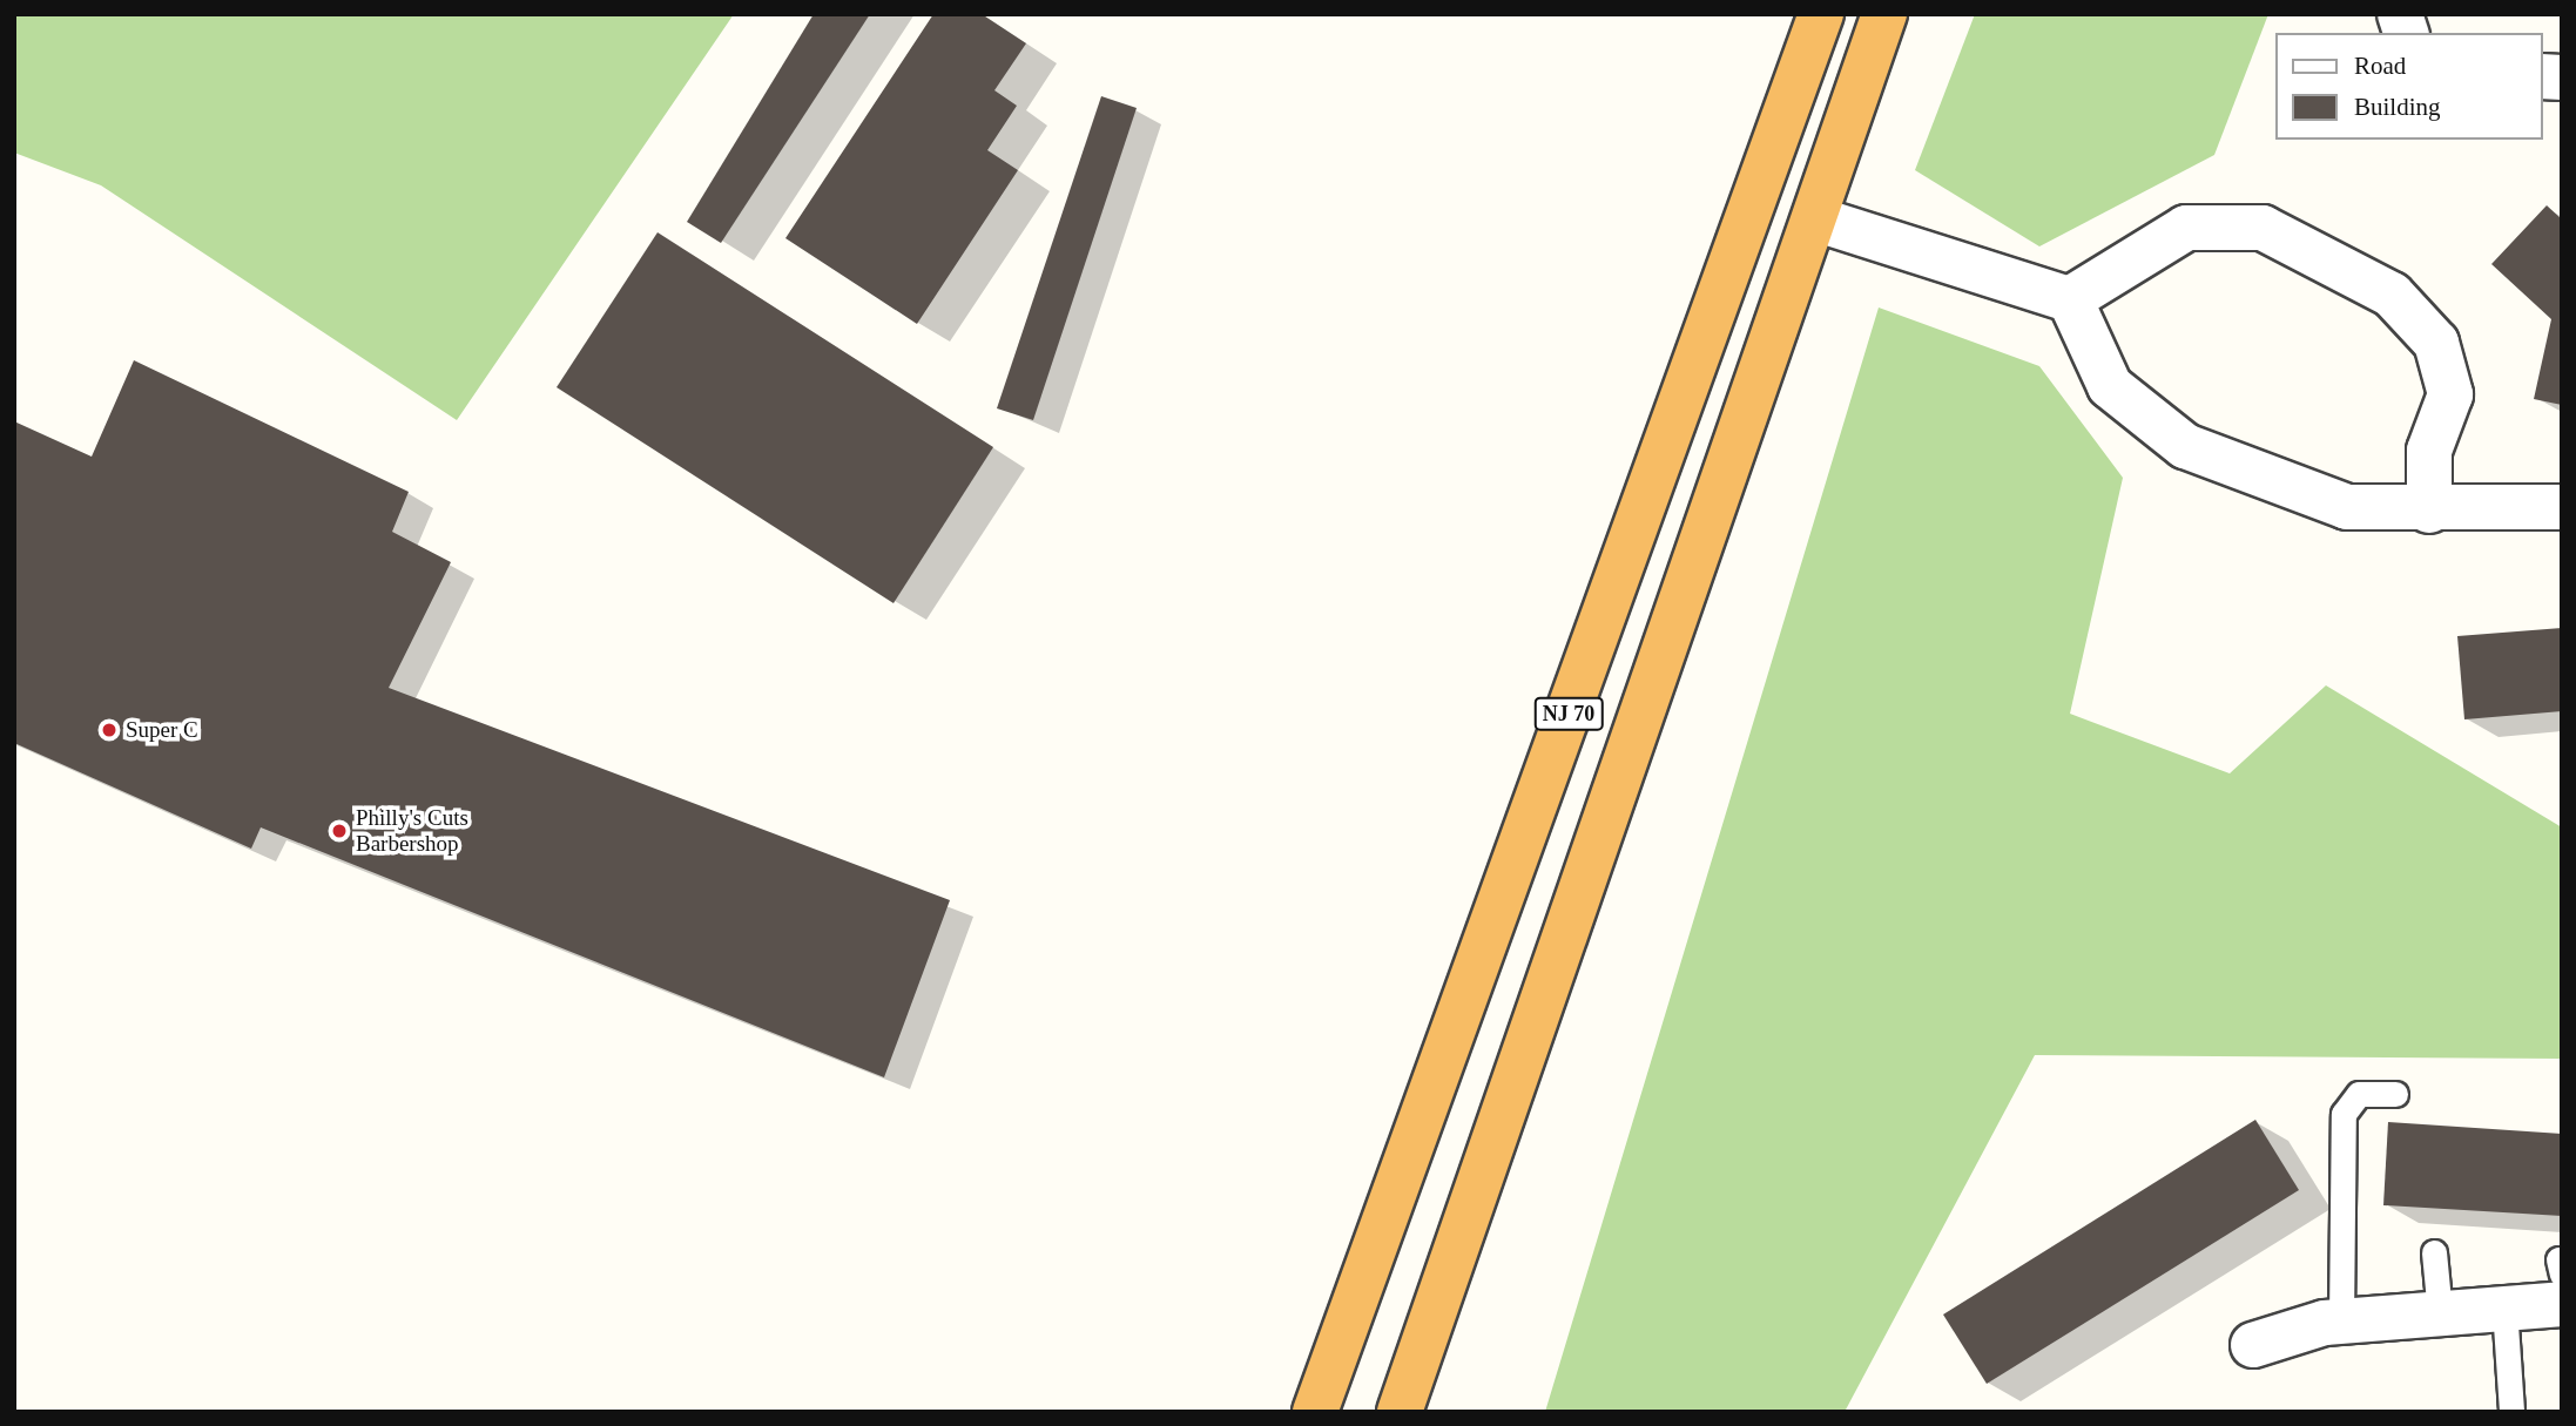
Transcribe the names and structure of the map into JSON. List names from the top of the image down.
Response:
{
  "streets": {
    "highway": ["NJ 70"]
  },
  "places": ["Super C", "Philly's Cuts Barbershop"],
  "legend": ["Road", "Building"]
}
